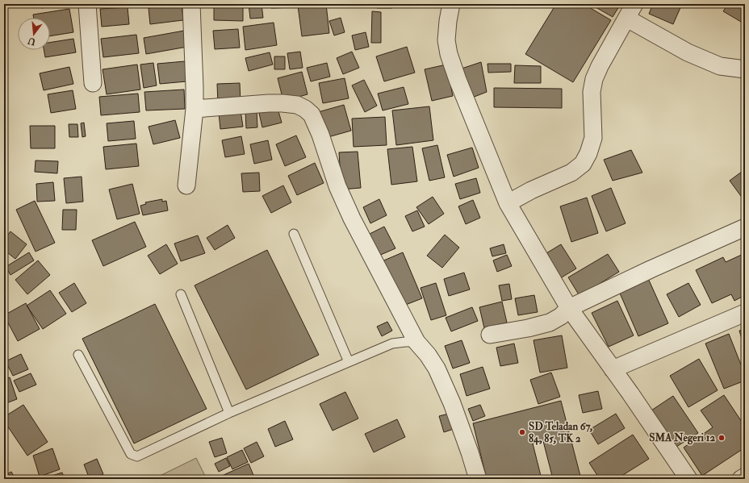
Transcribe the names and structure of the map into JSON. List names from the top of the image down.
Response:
{
  "places": ["SD Teladan 67, 84, 85, TK 2", "SMA Negeri 12"],
  "north": "bottom"
}
